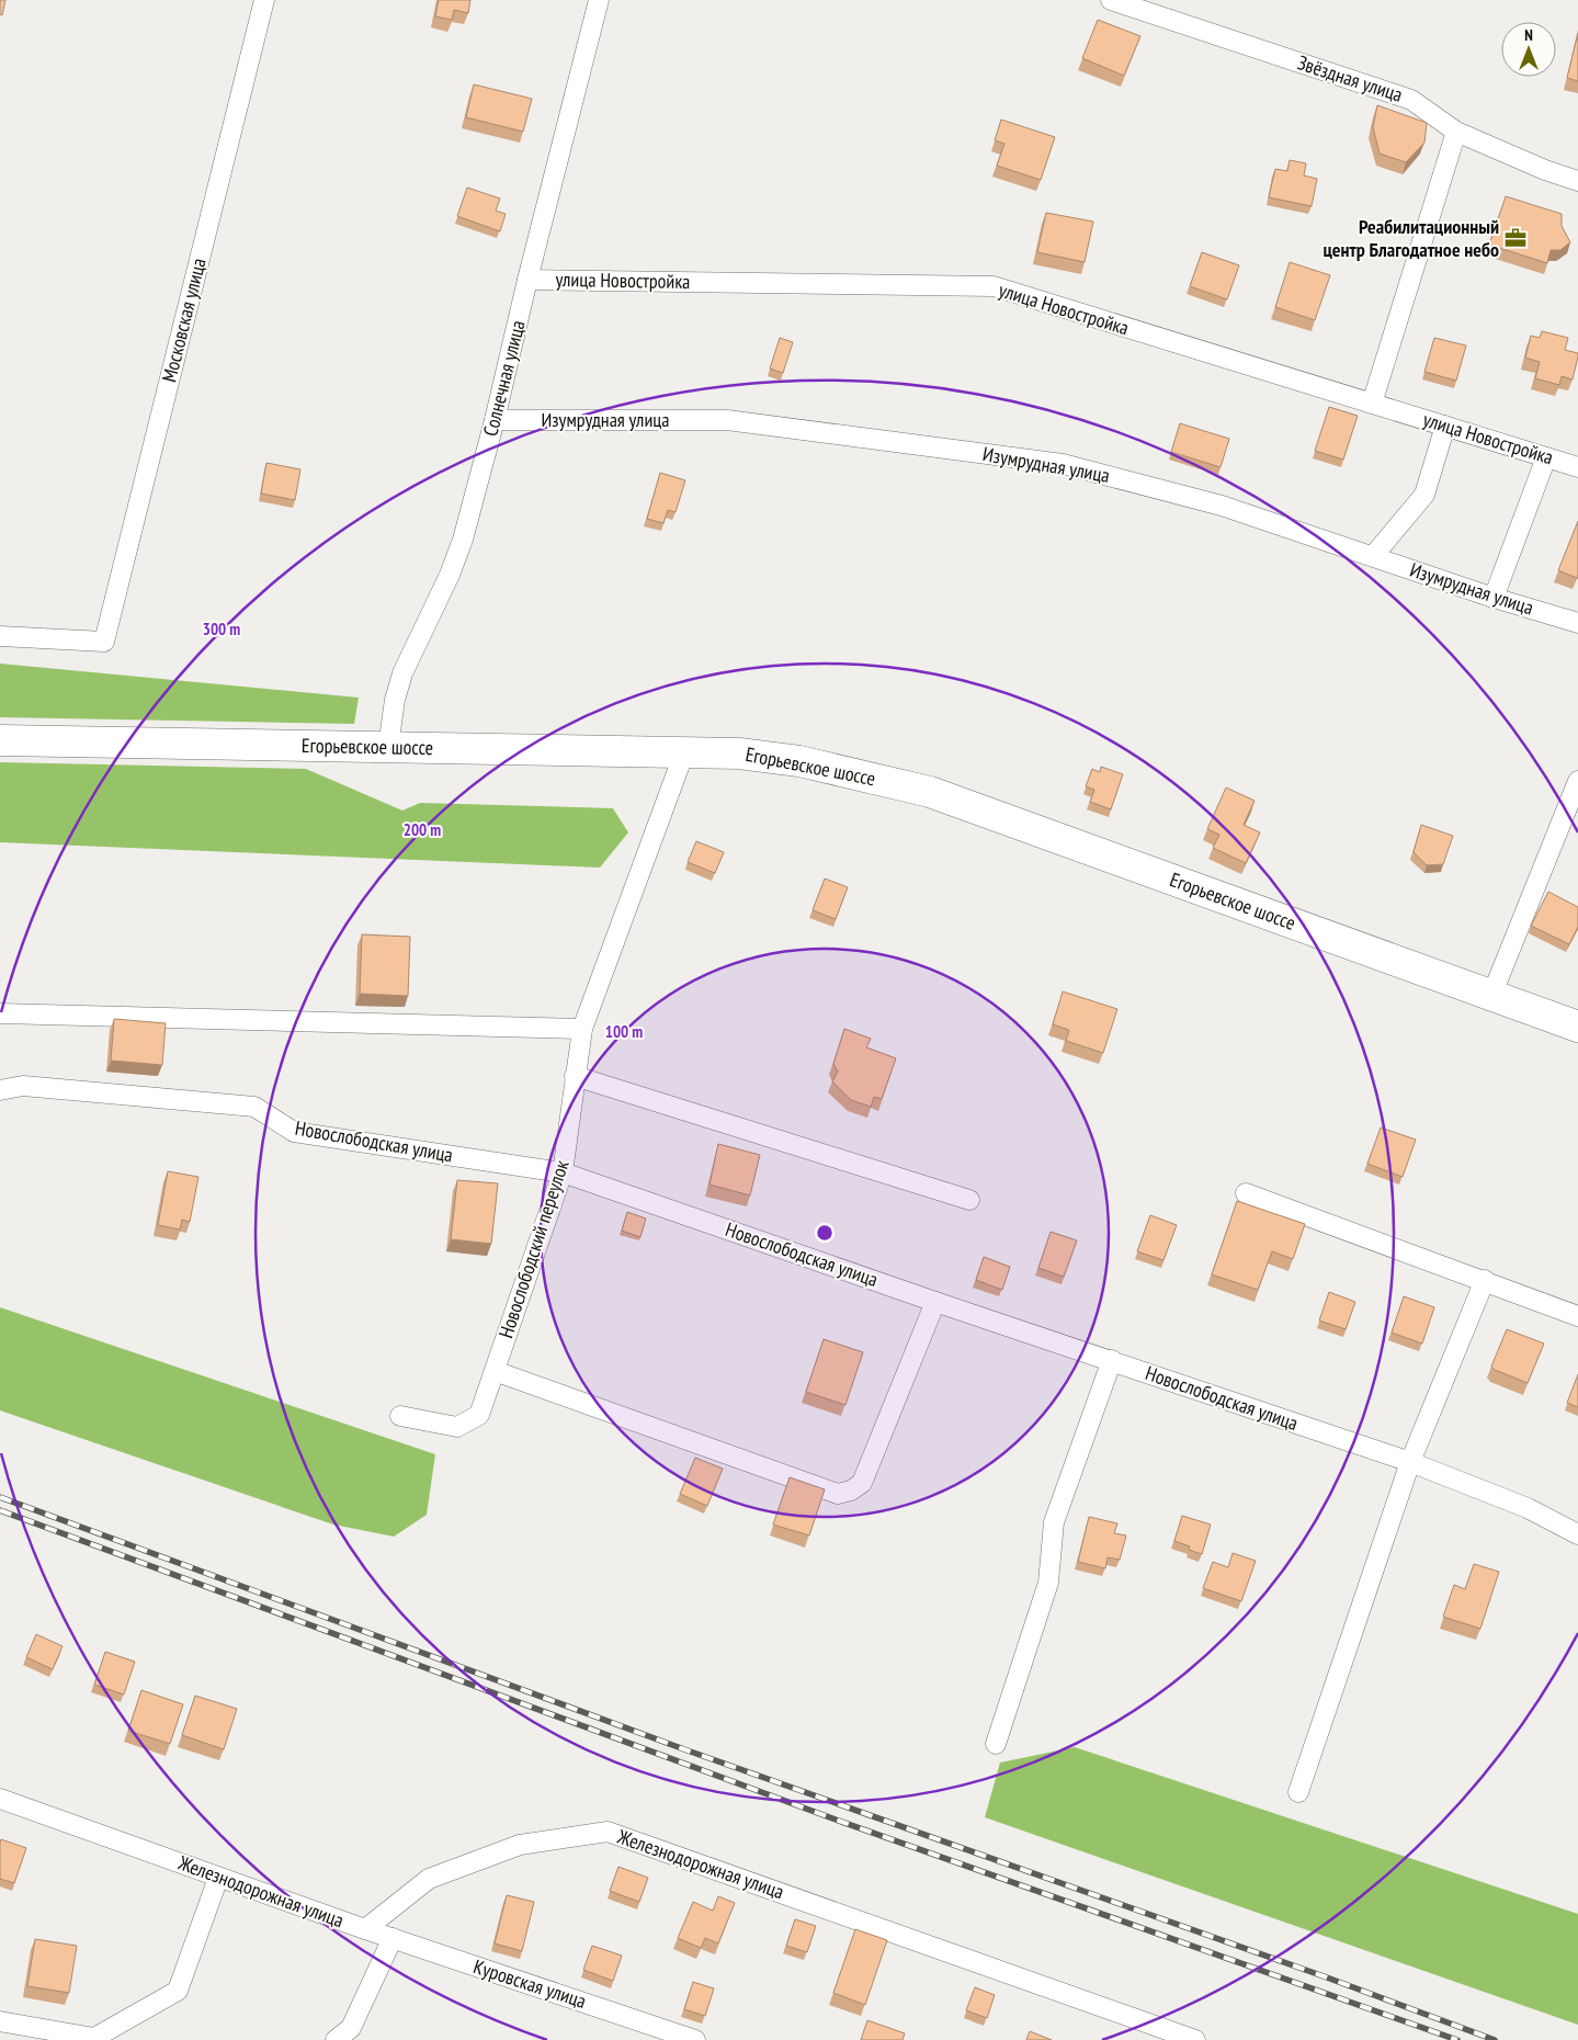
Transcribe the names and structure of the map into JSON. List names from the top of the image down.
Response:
{
  "streets": {
    "main road": ["Егорьевское шоссе"],
    "street": [
      "Звёздная улица",
      "улица Новостройка",
      "Московская улица",
      "Солнечная улица",
      "Изумрудная улица",
      "Новослободская улица",
      "Новослободский переулок",
      "Железнодорожная улица",
      "Куровская улица"
    ]
  },
  "crossings": [
    ["улица Новостройка", "Солнечная улица"],
    ["Солнечная улица", "Изумрудная улица"],
    ["Солнечная улица", "Егорьевское шоссе"],
    ["Егорьевское шоссе", "Новослободский переулок"],
    ["Новослободская улица", "Новослободский переулок"],
    ["Железнодорожная улица", "Куровская улица"]
  ],
  "places": {
    "office": ["Реабилитационный центр Благодатное небо"]
  },
  "north": "top",
  "rings": ["300 m", "200 m", "100 m"]
}
